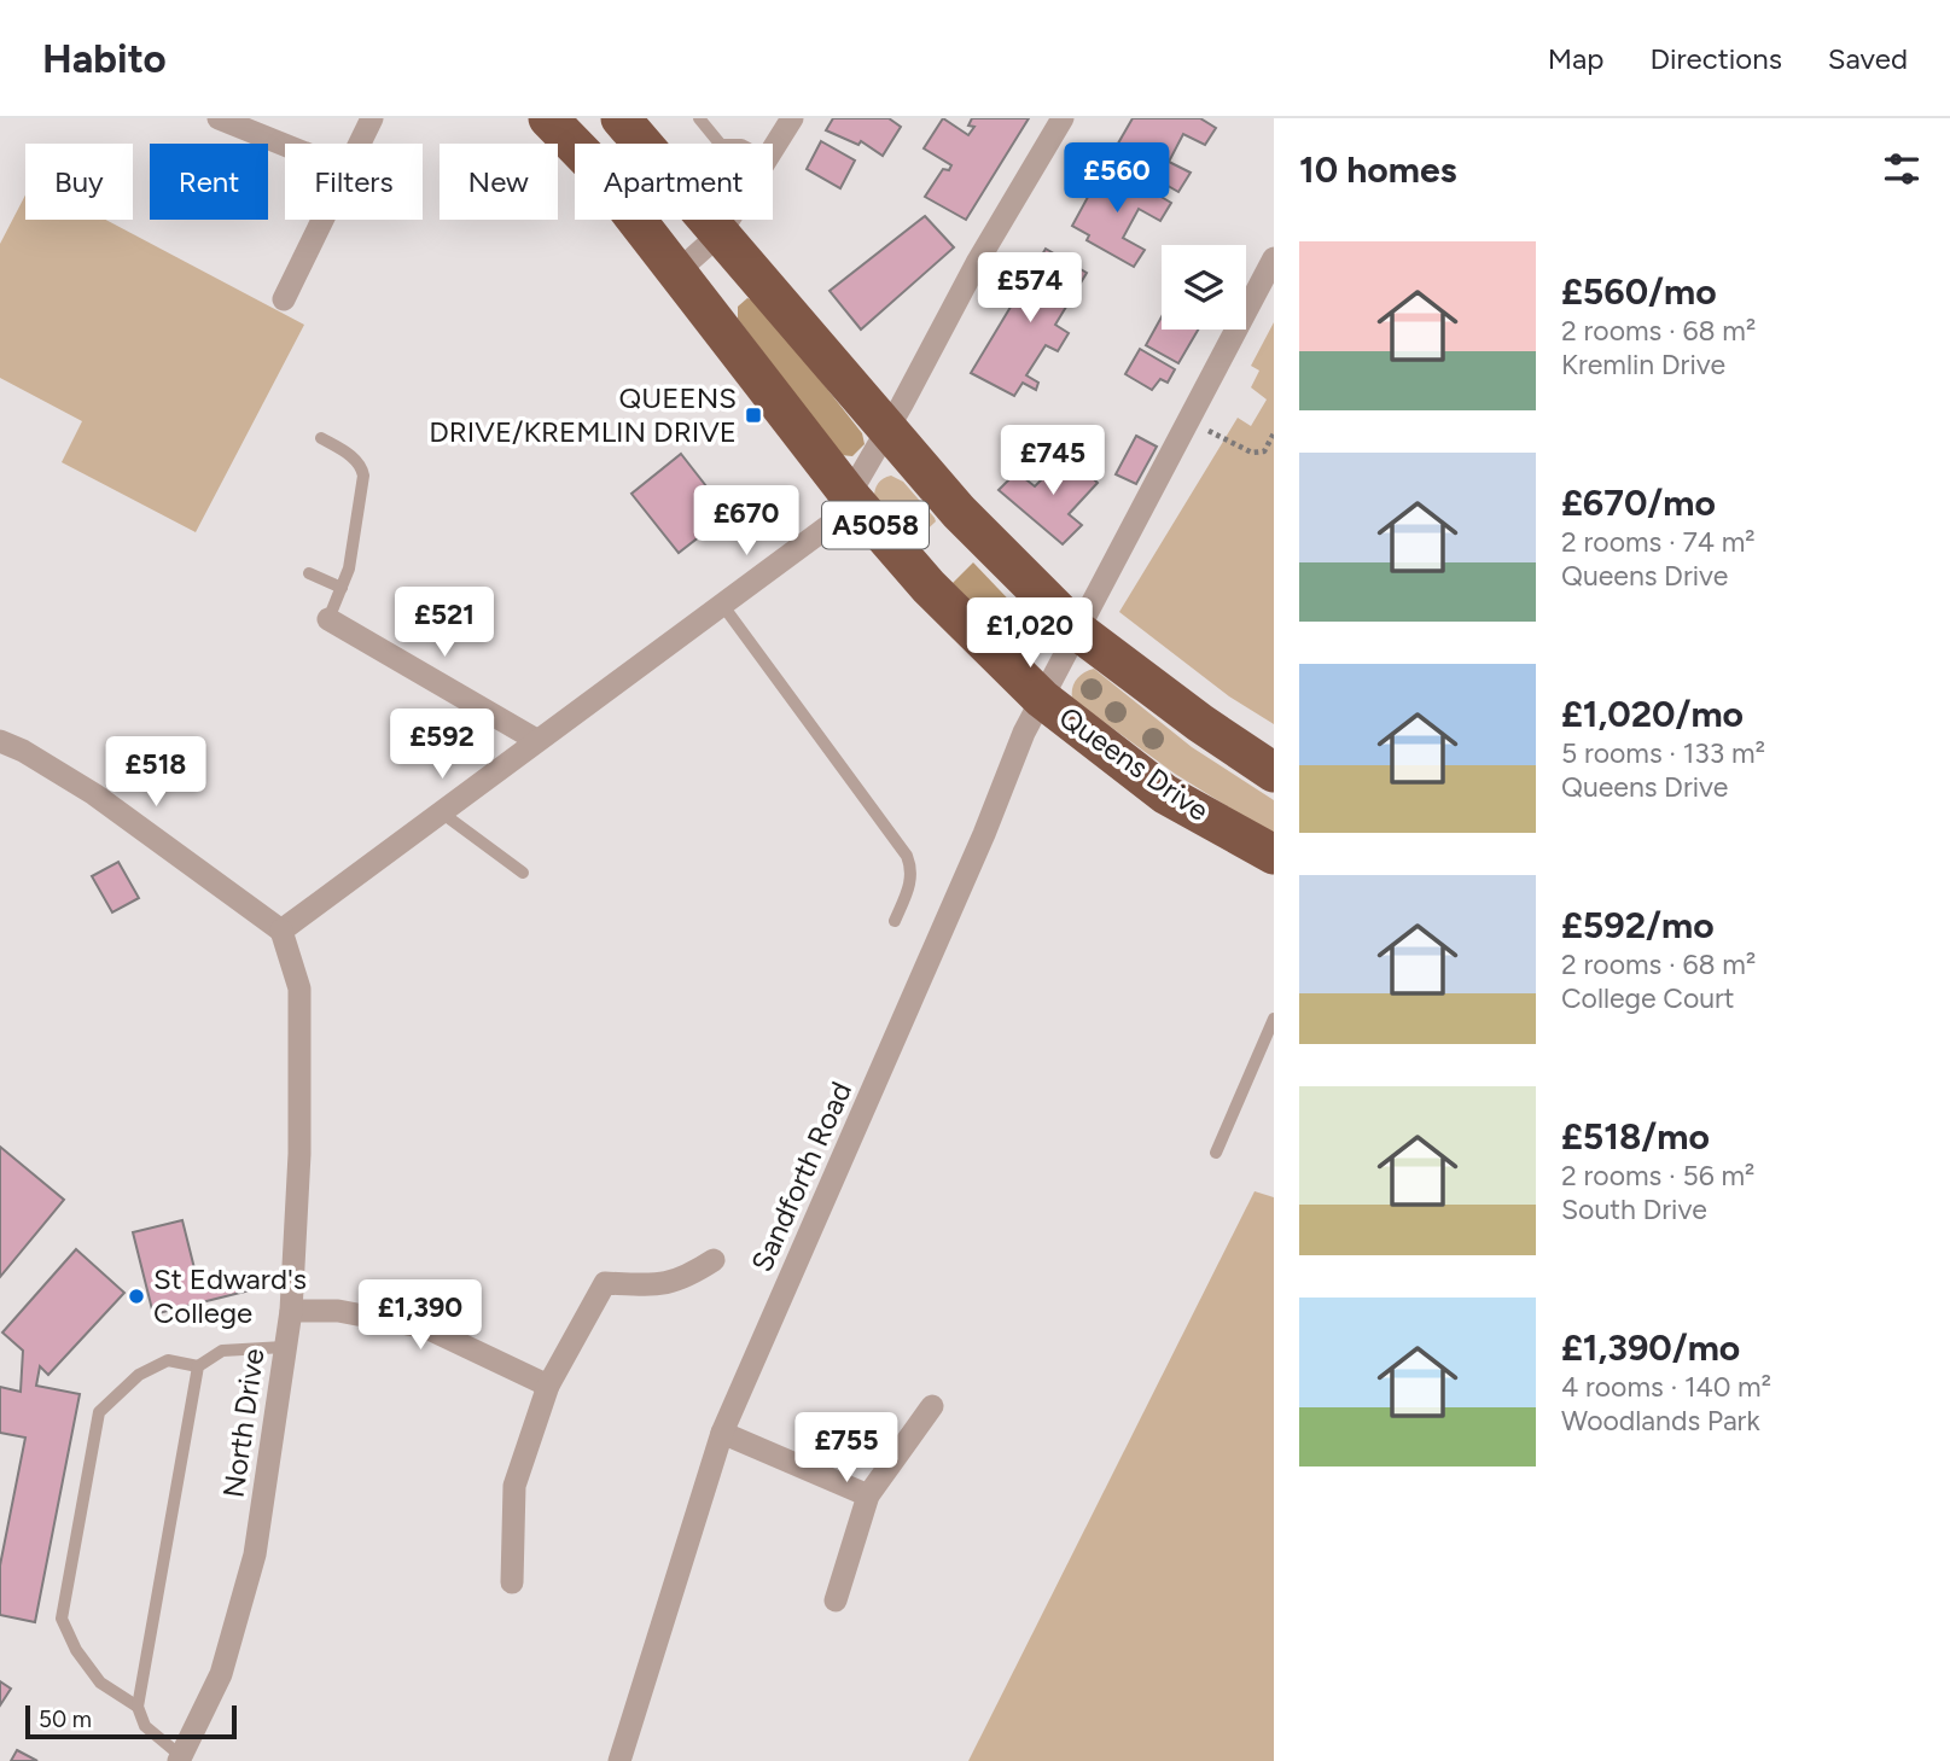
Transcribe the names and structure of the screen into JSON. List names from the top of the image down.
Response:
{
  "streets": {
    "highway": ["A5058", "Queens Drive"],
    "street": ["Sandforth Road", "North Drive"]
  },
  "crossings": [
    ["A5058", "Sandforth Road"],
    ["Queens Drive", "Sandforth Road"]
  ],
  "places": {
    "transit": ["QUEENS DRIVE/KREMLIN DRIVE"],
    "other": ["St Edward's College"]
  },
  "scale_bar": "50 m",
  "page": {
    "header": "Habito",
    "nav": ["Map", "Directions", "Saved"],
    "heading": "10 homes",
    "price": [
      "£560",
      "£574",
      "£745",
      "£670",
      "£521",
      "£1,020",
      "£592",
      "£518",
      "£1,390",
      "£755"
    ],
    "chip": [
      "Buy",
      "Rent",
      "Filters",
      "New",
      "Apartment"
    ],
    "list": [
      {
        "name": "£560/mo",
        "note": "2 rooms · 68 m² · Kremlin Drive"
      },
      {
        "name": "£670/mo",
        "note": "2 rooms · 74 m² · Queens Drive"
      },
      {
        "name": "£1,020/mo",
        "note": "5 rooms · 133 m² · Queens Drive"
      },
      {
        "name": "£592/mo",
        "note": "2 rooms · 68 m² · College Court"
      },
      {
        "name": "£518/mo",
        "note": "2 rooms · 56 m² · South Drive"
      },
      {
        "name": "£1,390/mo",
        "note": "4 rooms · 140 m² · Woodlands Park"
      }
    ],
    "scale": "50 m"
  }
}
